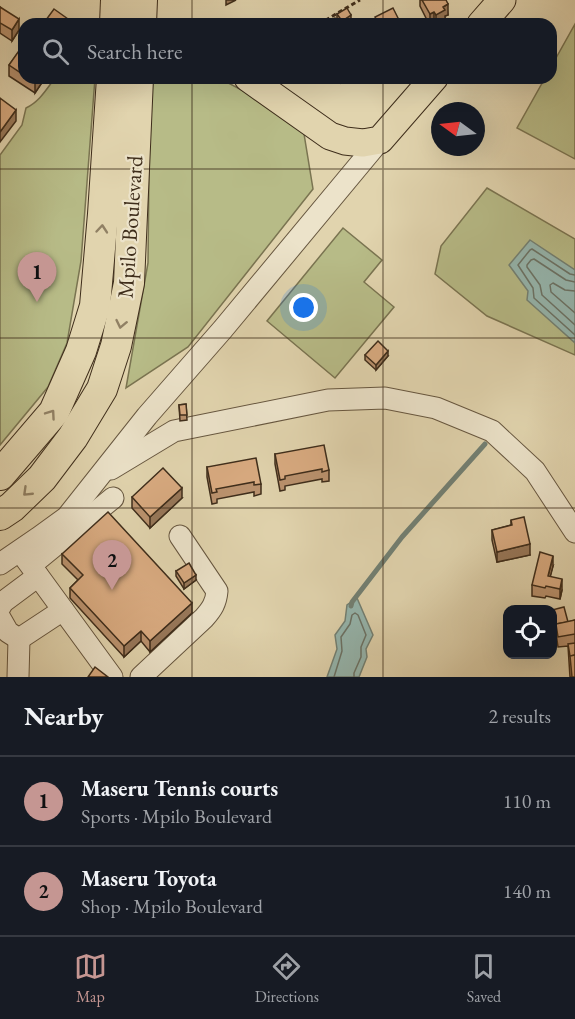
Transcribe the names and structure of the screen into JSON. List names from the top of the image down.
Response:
{
  "streets": {
    "highway": ["Mpilo Boulevard"]
  },
  "north": "left",
  "page": {
    "search": "Search here",
    "pins": ["1", "2"],
    "heading": ["Nearby", "2 results"],
    "list": [
      {
        "mark": "1",
        "name": "Maseru Tennis courts",
        "note": "Sports · Mpilo Boulevard",
        "value": "110 m"
      },
      {
        "mark": "2",
        "name": "Maseru Toyota",
        "note": "Shop · Mpilo Boulevard",
        "value": "140 m"
      }
    ],
    "nav": ["Map", "Directions", "Saved"]
  }
}
